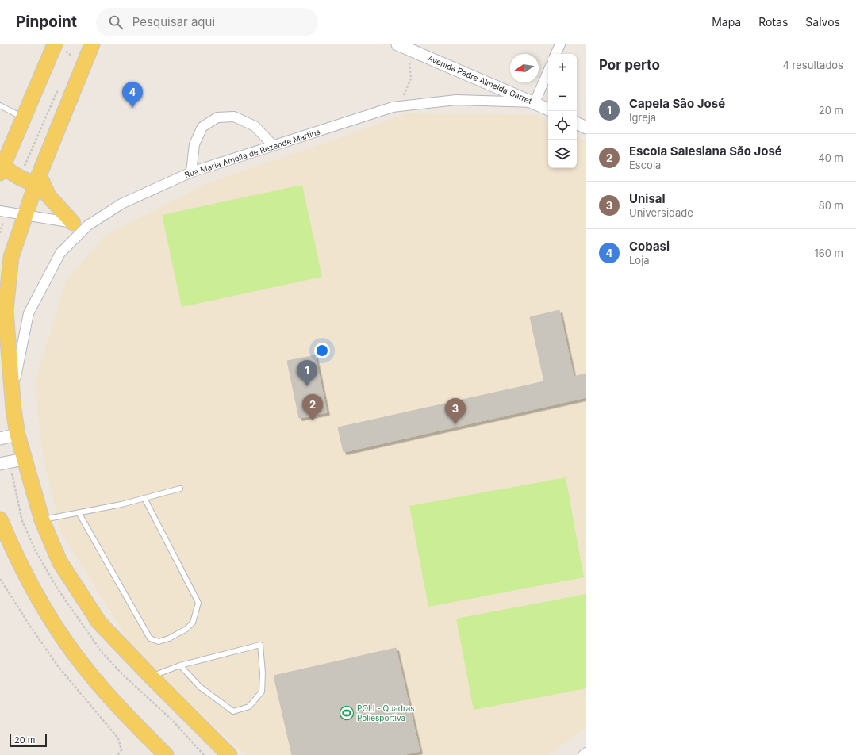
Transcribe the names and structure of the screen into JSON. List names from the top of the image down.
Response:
{
  "streets": {
    "street": ["Avenida Padre Almeida Garret", "Rua Maria Amélia de Rezende Martins"]
  },
  "crossings": [
    ["Avenida Padre Almeida Garret", "Rua Maria Amélia de Rezende Martins"]
  ],
  "places": {
    "sports": ["POLI - Quadras Poliesportiva"]
  },
  "scale_bar": "20 m",
  "north": "left",
  "page": {
    "header": "Pinpoint",
    "search": "Pesquisar aqui",
    "nav": ["Mapa", "Rotas", "Salvos"],
    "heading": ["Por perto", "4 resultados"],
    "map_buttons": ["+", "−"],
    "pins": [
      "4",
      "1",
      "2",
      "3"
    ],
    "list": [
      {
        "mark": "1",
        "name": "Capela São José",
        "note": "Igreja",
        "value": "20 m"
      },
      {
        "mark": "2",
        "name": "Escola Salesiana São José",
        "note": "Escola",
        "value": "40 m"
      },
      {
        "mark": "3",
        "name": "Unisal",
        "note": "Universidade",
        "value": "80 m"
      },
      {
        "mark": "4",
        "name": "Cobasi",
        "note": "Loja",
        "value": "160 m"
      }
    ],
    "scale": "20 m"
  }
}
